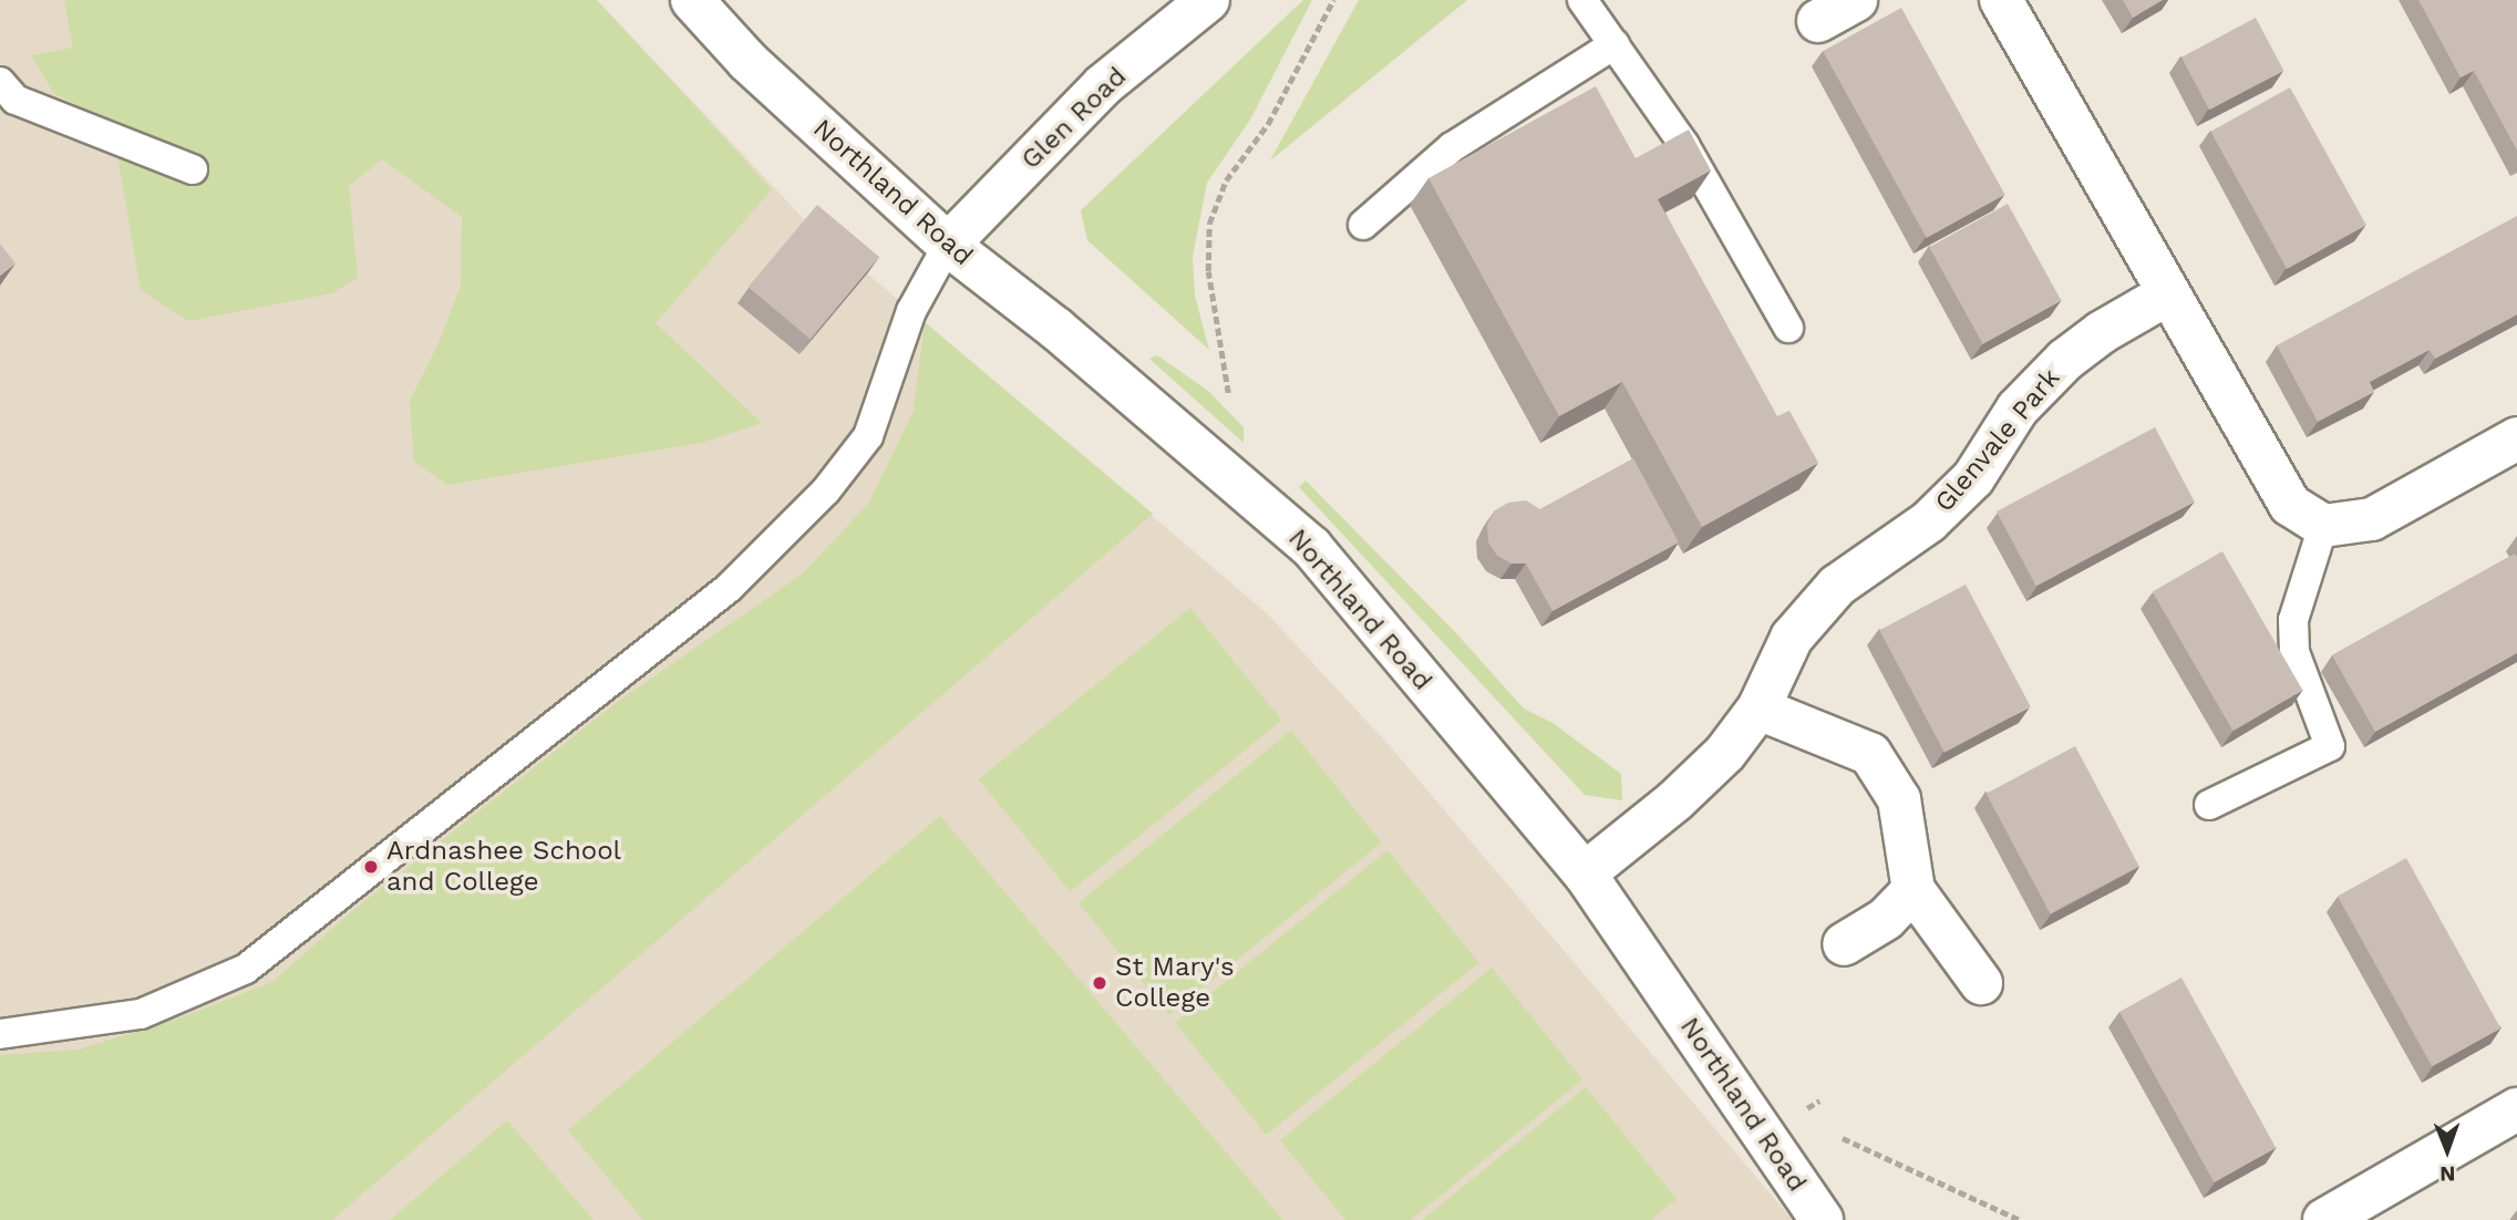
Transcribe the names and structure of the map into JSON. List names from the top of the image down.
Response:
{
  "streets": {
    "street": ["Glen Road", "Northland Road", "Glenvale Park"]
  },
  "crossings": [
    ["Glen Road", "Northland Road"],
    ["Northland Road", "Glenvale Park"]
  ],
  "places": ["Ardnashee School and College", "St Mary's College"],
  "north": "bottom"
}
